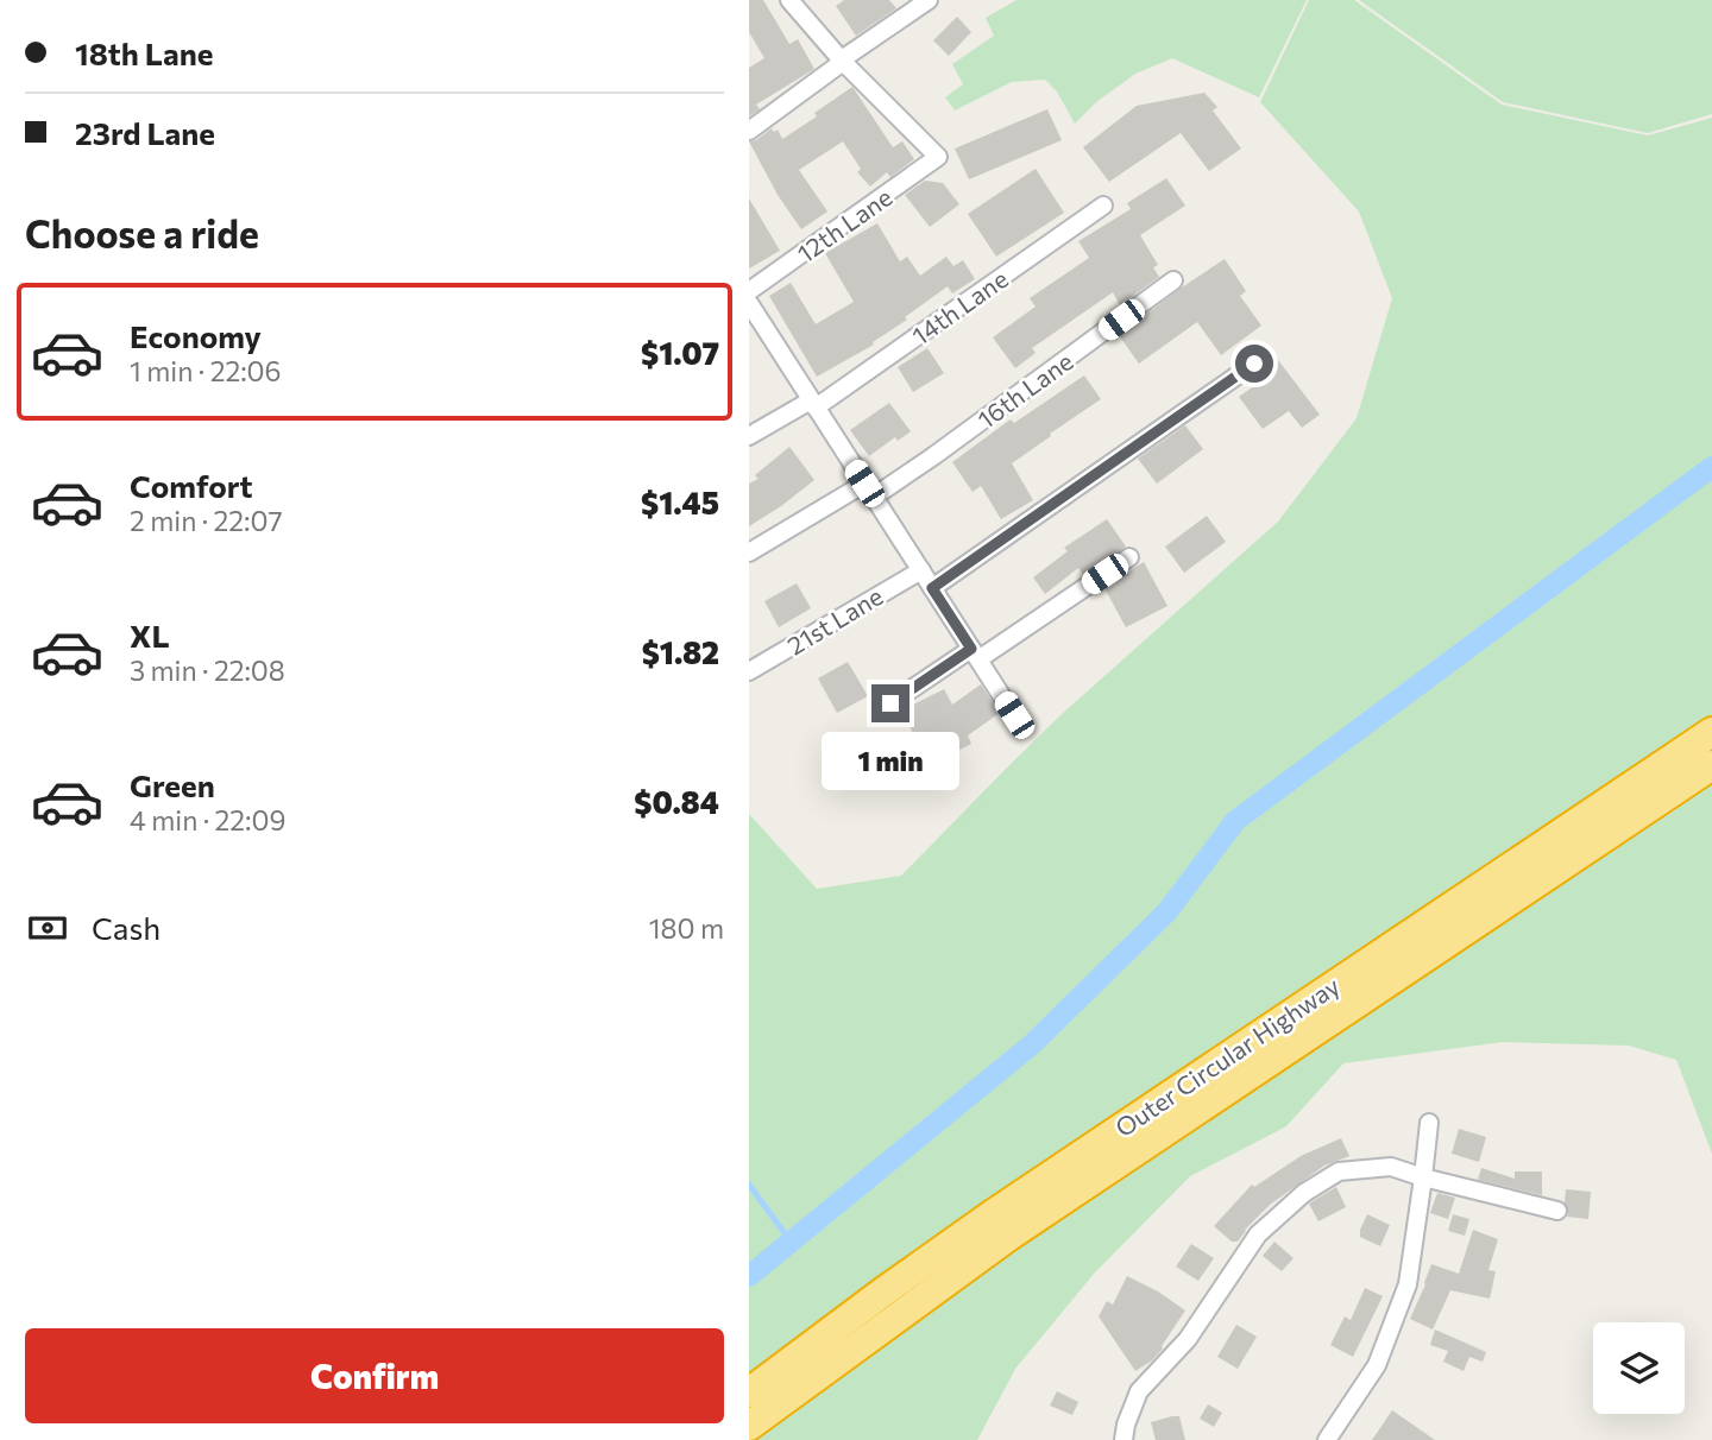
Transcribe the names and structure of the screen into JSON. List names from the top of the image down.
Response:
{
  "streets": {
    "highway": ["Outer Circular Highway"],
    "street": [
      "12th Lane",
      "14th Lane",
      "16th Lane",
      "21st Lane"
    ]
  },
  "page": {
    "banner": ["18th Lane", "23rd Lane"],
    "heading": "Choose a ride",
    "list": [
      {
        "name": "Economy",
        "note": "1 min · 22:06",
        "value": "$1.07"
      },
      {
        "name": "Comfort",
        "note": "2 min · 22:07",
        "value": "$1.45"
      },
      {
        "name": "XL",
        "note": "3 min · 22:08",
        "value": "$1.82"
      },
      {
        "name": "Green",
        "note": "4 min · 22:09",
        "value": "$0.84"
      }
    ],
    "bubble": "1 min",
    "pay": ["Cash", "180 m"],
    "buttons": "Confirm"
  }
}
